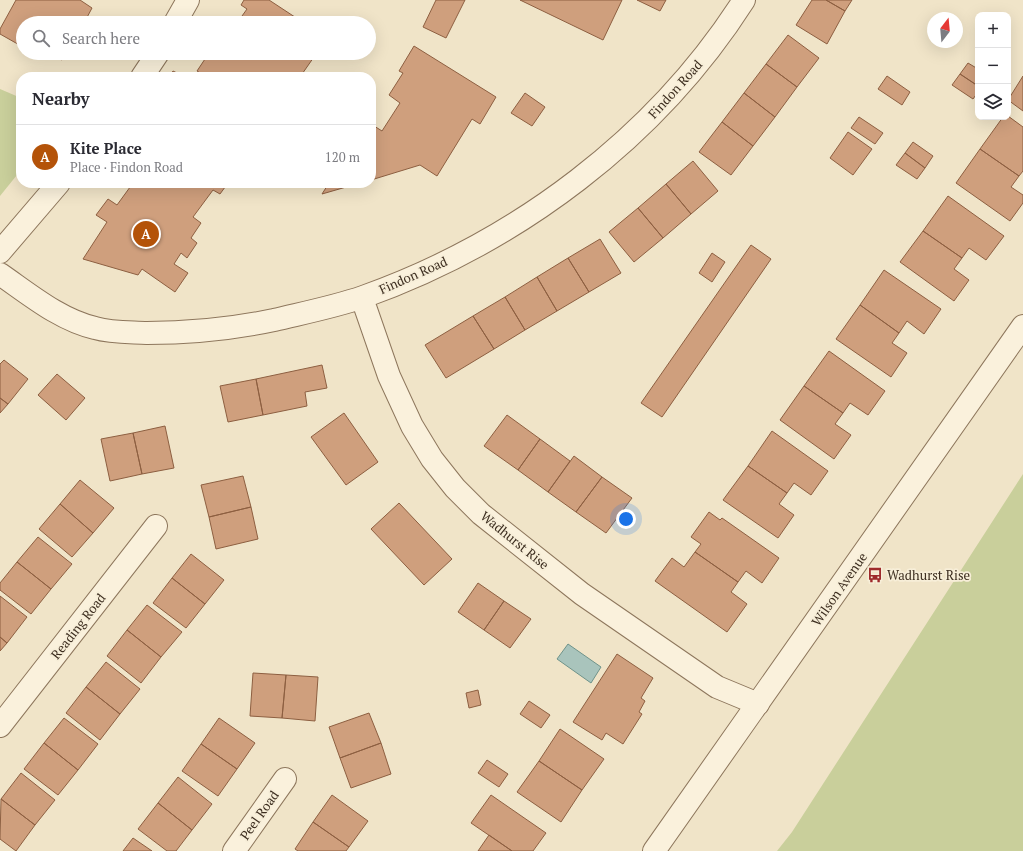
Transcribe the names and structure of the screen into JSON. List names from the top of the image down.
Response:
{
  "streets": {
    "street": [
      "Findon Road",
      "Wadhurst Rise",
      "Wilson Avenue",
      "Reading Road",
      "Peel Road"
    ]
  },
  "crossings": [
    ["Findon Road", "Wadhurst Rise"],
    ["Wadhurst Rise", "Wilson Avenue"]
  ],
  "places": {
    "bus stop": ["Wadhurst Rise"]
  },
  "north": "top",
  "page": {
    "map_buttons": ["+", "−"],
    "search": "Search here",
    "heading": "Nearby",
    "list": [
      {
        "mark": "A",
        "name": "Kite Place",
        "note": "Place · Findon Road",
        "value": "120 m"
      }
    ],
    "pins": "A"
  }
}
